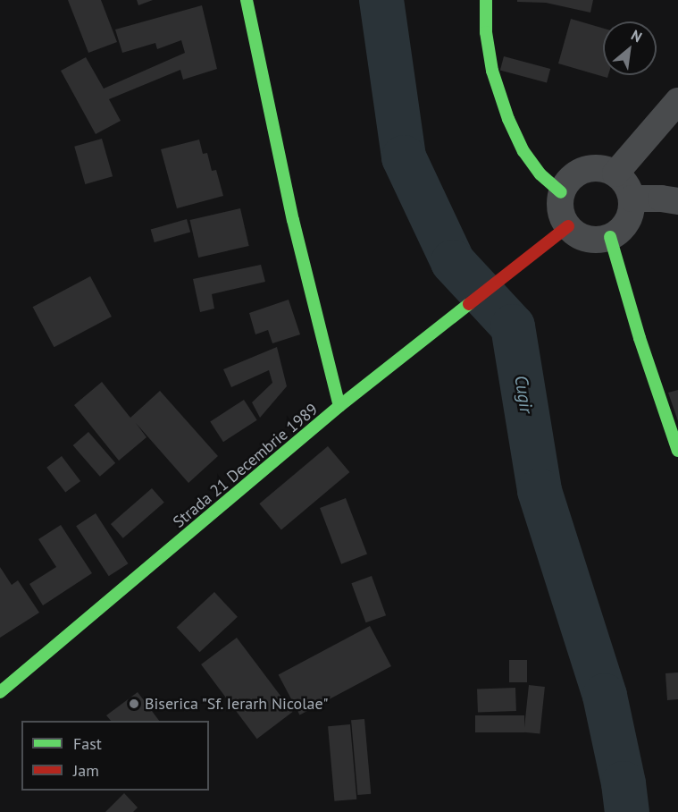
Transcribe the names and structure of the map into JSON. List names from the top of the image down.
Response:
{
  "streets": {
    "main road": ["Strada 21 Decembrie 1989"]
  },
  "water": ["Cugir"],
  "places": ["Biserica \"Sf. Ierarh Nicolae\""],
  "legend": ["Fast", "Jam"],
  "north": "top right"
}
